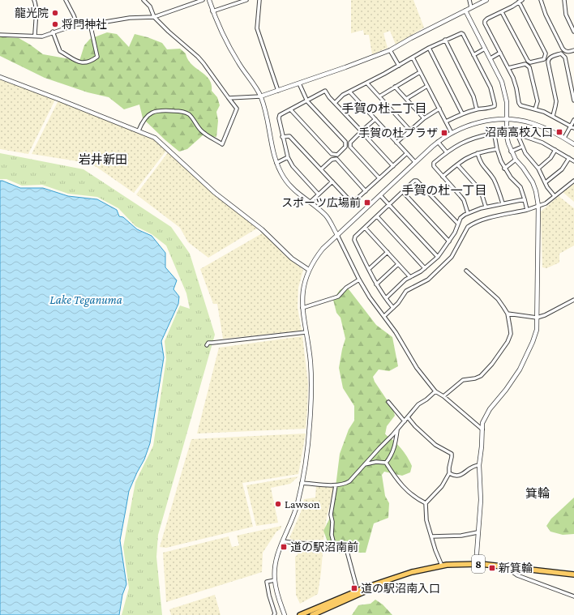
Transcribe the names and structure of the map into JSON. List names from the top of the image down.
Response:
{
  "streets": {
    "main road": ["8"]
  },
  "districts": [
    "手賀の杜二丁目",
    "岩井新田",
    "手賀の杜一丁目",
    "箕輪"
  ],
  "water": ["Lake Teganuma"],
  "places": {
    "other": ["龍光院", "将門神社", "Lawson"],
    "transit": [
      "沼南高校入口",
      "手賀の杜プラザ",
      "スポーツ広場前",
      "道の駅沼南前",
      "新箕輪",
      "道の駅沼南入口"
    ]
  }
}
